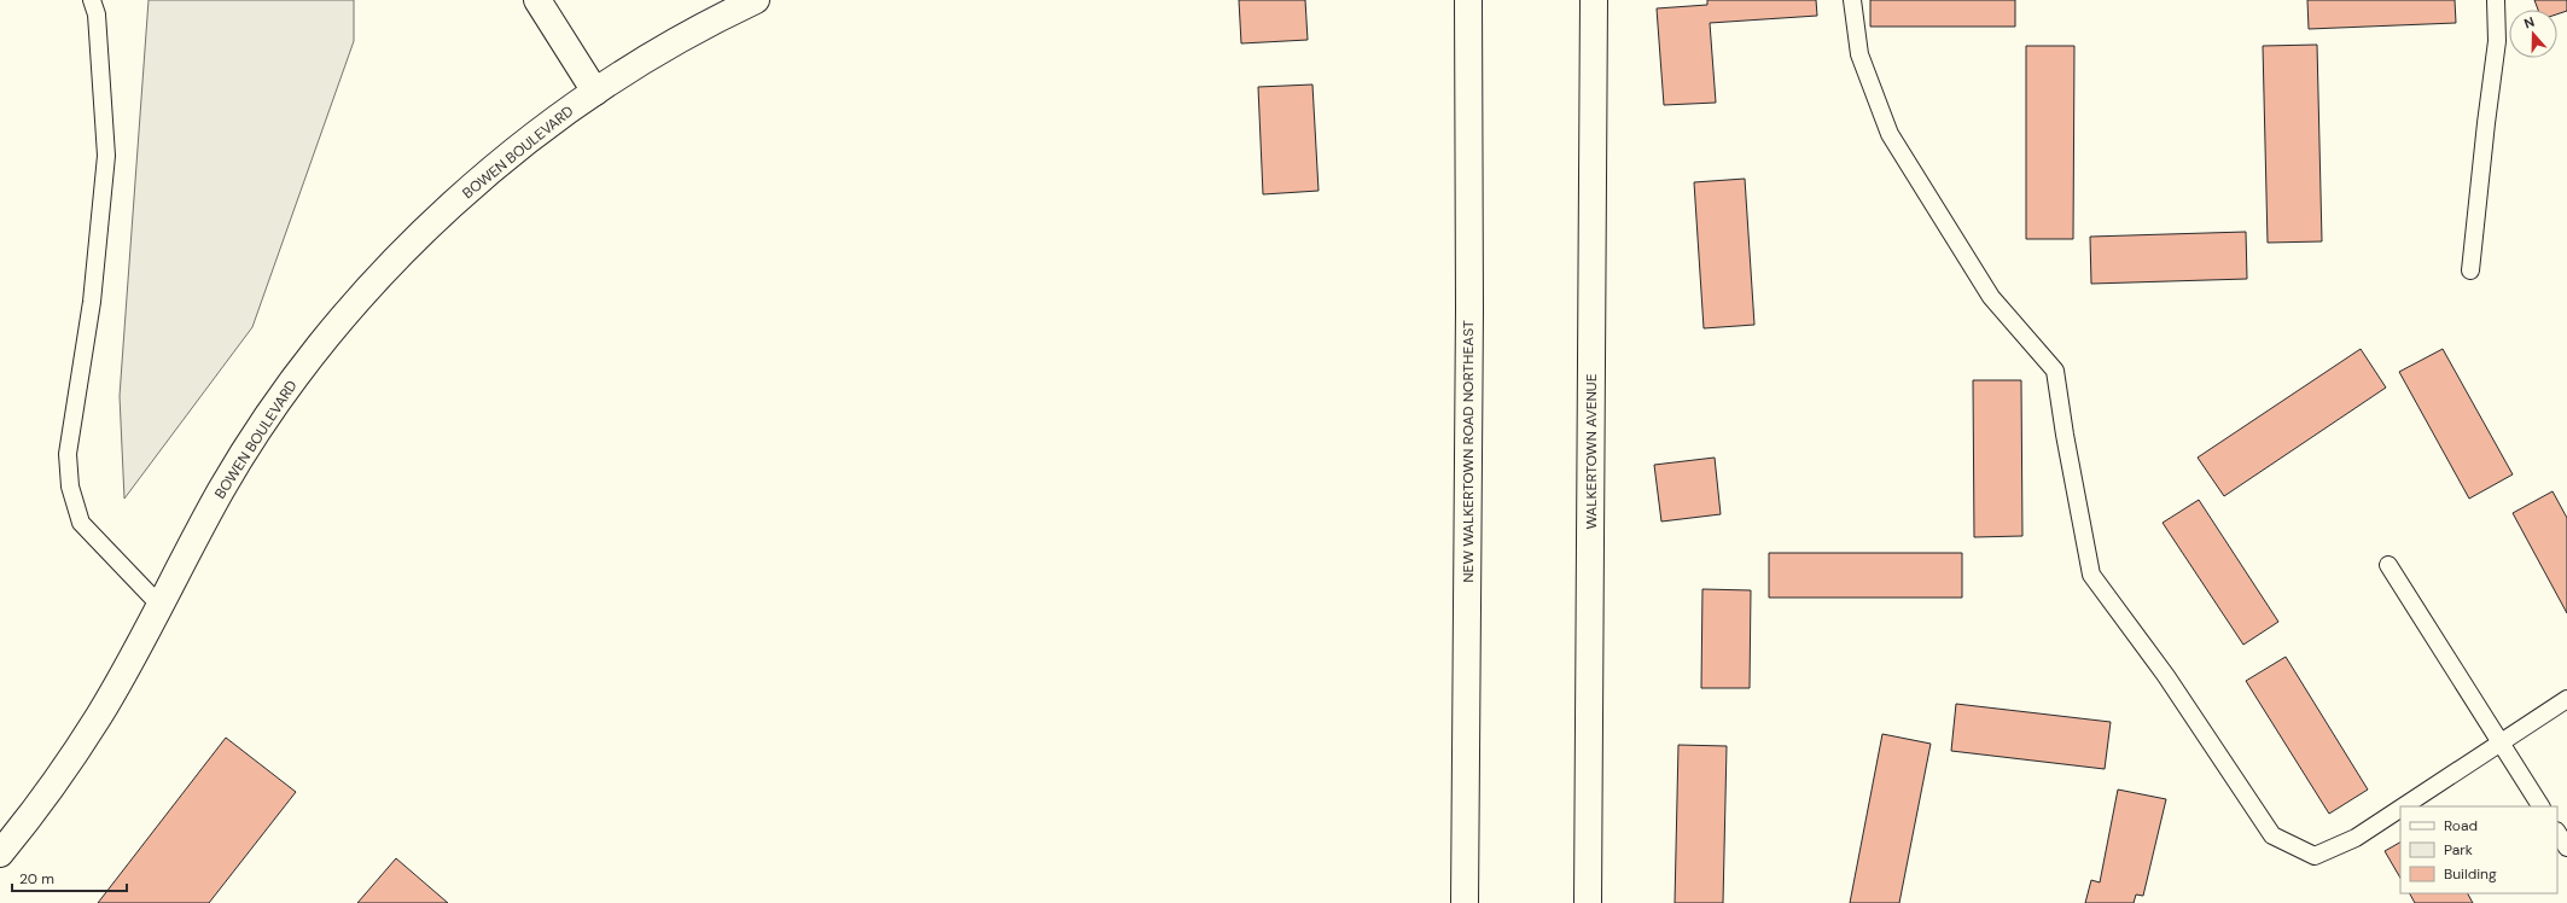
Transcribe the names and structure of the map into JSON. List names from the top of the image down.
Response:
{
  "streets": {
    "street": ["BOWEN BOULEVARD", "NEW WALKERTOWN ROAD NORTHEAST", "WALKERTOWN AVENUE"]
  },
  "legend": ["Road", "Park", "Building"],
  "scale_bar": "20 m",
  "north": "top"
}
